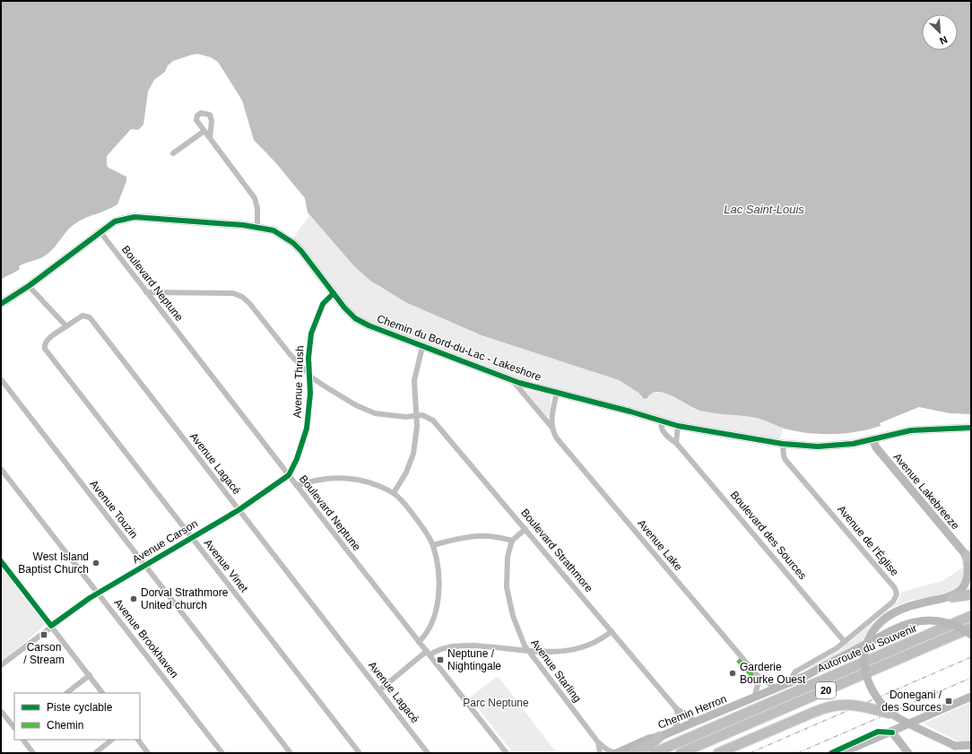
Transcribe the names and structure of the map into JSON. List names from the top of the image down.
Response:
{
  "streets": {
    "highway": ["Autoroute du Souvenir", "20"],
    "street": [
      "Boulevard Neptune",
      "Chemin du Bord-du-Lac - Lakeshore",
      "Avenue Thrush",
      "Avenue Lagacé",
      "Avenue Lakebreeze",
      "Avenue Touzin",
      "Boulevard des Sources",
      "Avenue de l'Église",
      "Avenue Carson",
      "Avenue Lake",
      "Boulevard Strathmore",
      "Avenue Vinet",
      "Avenue Brookhaven",
      "Avenue Starling",
      "Chemin Herron"
    ]
  },
  "crossings": [
    ["Boulevard Neptune", "Chemin du Bord-du-Lac - Lakeshore"],
    ["Boulevard Neptune", "Avenue Thrush"],
    ["Boulevard Neptune", "Avenue Carson"],
    ["Boulevard Neptune", "Boulevard Strathmore"],
    ["Chemin du Bord-du-Lac - Lakeshore", "Avenue Thrush"],
    ["Chemin du Bord-du-Lac - Lakeshore", "Avenue Lakebreeze"],
    ["Chemin du Bord-du-Lac - Lakeshore", "Boulevard des Sources"],
    ["Chemin du Bord-du-Lac - Lakeshore", "Avenue de l'Église"],
    ["Chemin du Bord-du-Lac - Lakeshore", "Avenue Lake"],
    ["Avenue Thrush", "Avenue Carson"],
    ["Avenue Thrush", "Boulevard Strathmore"],
    ["Avenue Lagacé", "Avenue Carson"],
    ["Avenue Lagacé", "Avenue Vinet"],
    ["Avenue Touzin", "Avenue Carson"],
    ["Boulevard des Sources", "Avenue de l'Église"],
    ["Avenue Carson", "Avenue Vinet"],
    ["Avenue Carson", "Avenue Brookhaven"],
    ["Avenue Lake", "Chemin Herron"],
    ["Boulevard Strathmore", "Chemin Herron"],
    ["Avenue Starling", "Chemin Herron"]
  ],
  "water": ["Lac Saint-Louis"],
  "parks": ["Parc Neptune"],
  "places": {
    "other": ["West Island Baptist Church", "Dorval Strathmore United church", "Garderie Bourke Ouest"],
    "transit": ["Carson / Stream", "Neptune / Nightingale", "Donegani / des Sources"]
  },
  "legend": ["Piste cyclable", "Chemin"],
  "north": "bottom right"
}
